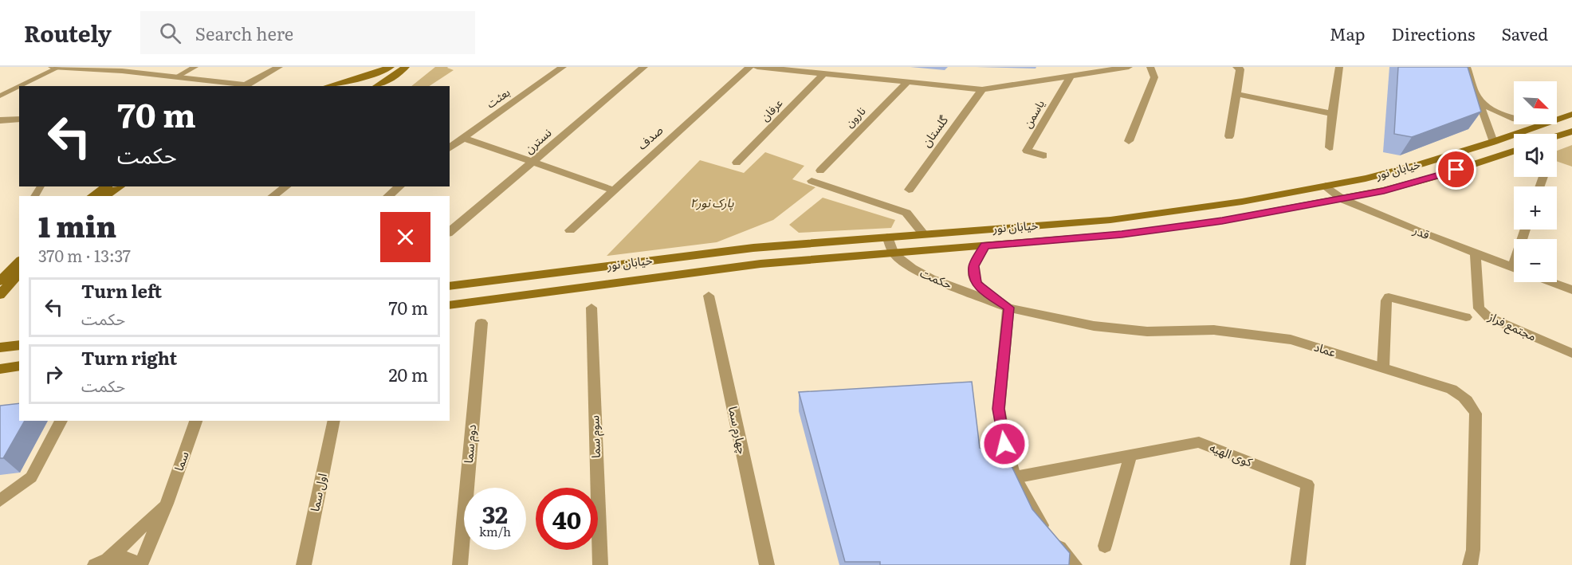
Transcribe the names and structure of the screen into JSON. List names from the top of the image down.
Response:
{
  "streets": {
    "main road": ["خیابان نور"],
    "street": [
      "بعثت",
      "عرفان",
      "یاسمن",
      "نارون",
      "گلستان",
      "صدف",
      "نسترن",
      "قدر",
      "حکمت",
      "مجتمع فراز",
      "عماد",
      "چهارم سما",
      "سوم سما",
      "دوم سما",
      "کوی الهیه",
      "سما",
      "اول سما"
    ]
  },
  "crossings": [
    ["خیابان نور", "قدر"],
    ["خیابان نور", "حکمت"],
    ["قدر", "مجتمع فراز"],
    ["حکمت", "عماد"]
  ],
  "parks": ["پارک نور۲"],
  "north": "bottom right",
  "page": {
    "header": "Routely",
    "search": "Search here",
    "nav": ["Map", "Directions", "Saved"],
    "map_buttons": ["+", "−"],
    "turn": ["70 m", "حکمت"],
    "heading": ["1 min", "370 m · 13:37"],
    "list": [
      {
        "name": "Turn left",
        "note": "حکمت",
        "value": "70 m"
      },
      {
        "name": "Turn right",
        "note": "حکمت",
        "value": "20 m"
      }
    ],
    "speed": "32 km/h",
    "limit": "40"
  }
}
